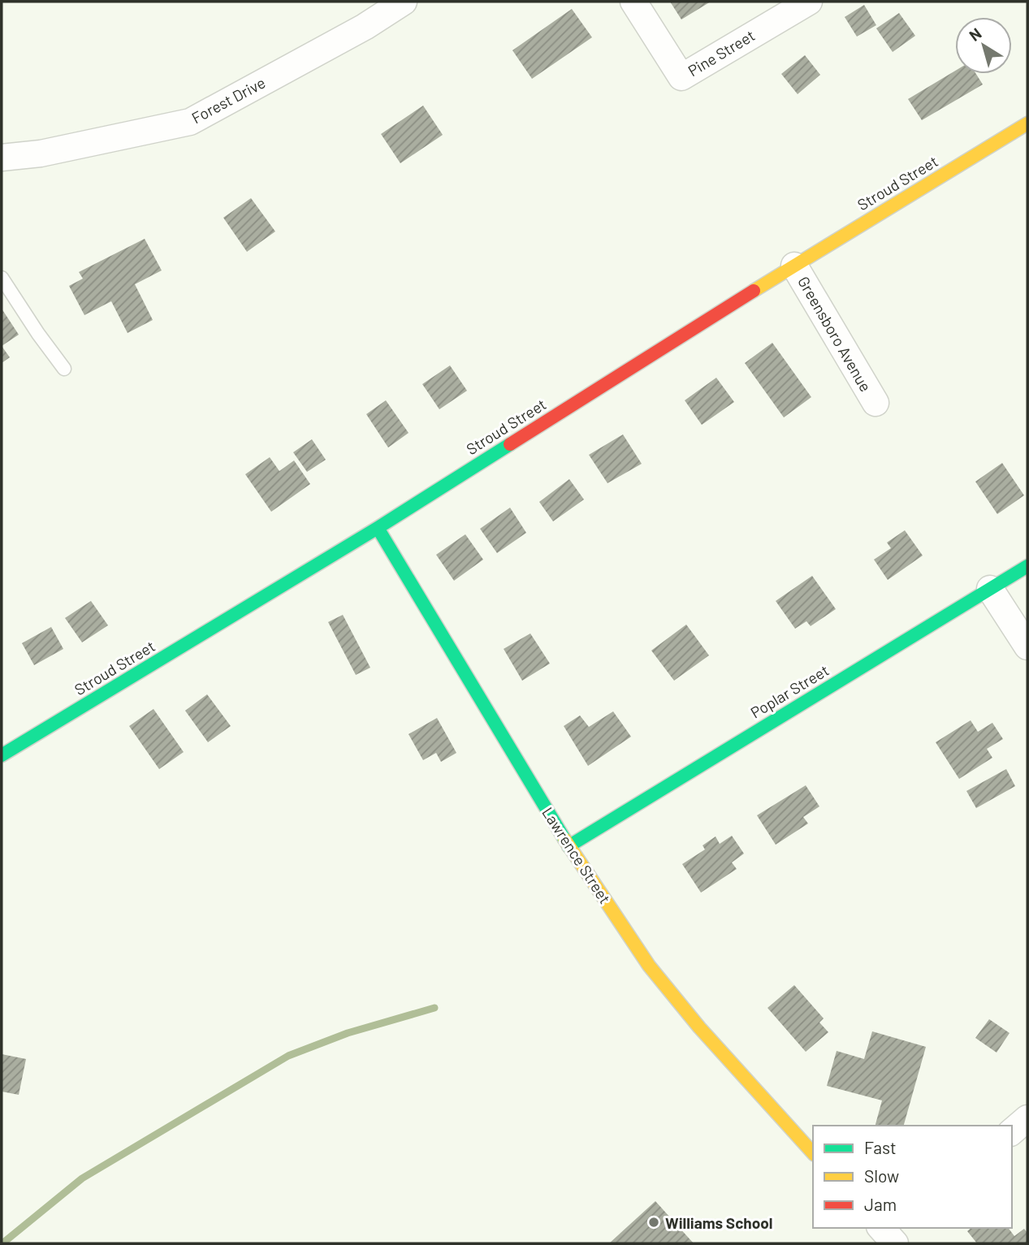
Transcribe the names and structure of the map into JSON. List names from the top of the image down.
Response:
{
  "streets": {
    "street": [
      "Pine Street",
      "Forest Drive",
      "Stroud Street",
      "Greensboro Avenue",
      "Poplar Street",
      "Lawrence Street"
    ]
  },
  "crossings": [
    ["Stroud Street", "Greensboro Avenue"],
    ["Stroud Street", "Lawrence Street"],
    ["Poplar Street", "Lawrence Street"]
  ],
  "places": ["Williams School"],
  "legend": ["Fast", "Slow", "Jam"],
  "north": "top left"
}
